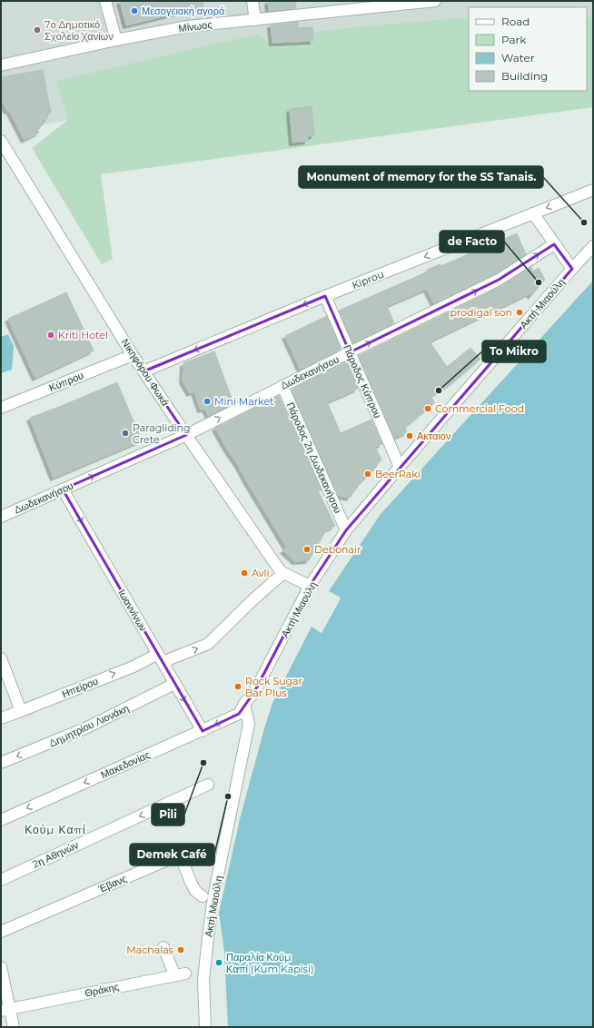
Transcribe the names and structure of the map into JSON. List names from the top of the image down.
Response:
{
  "streets": {
    "street": [
      "Μίνωος",
      "Kiprou",
      "Ακτή Μιαούλη",
      "Νικηφόρου Φωκά",
      "Δωδεκανήσου",
      "Κύπρου",
      "Πάροδος Κύπρου",
      "Πάροδος 2η Δωδεκανήσου",
      "Ιωαννίνων",
      "Ηπείρου",
      "Δημητρίου Λιονάκη",
      "Μακεδονίας",
      "2η Αθηνών",
      "Έβανς",
      "Θράκης"
    ]
  },
  "crossings": [
    ["Kiprou", "Νικηφόρου Φωκά"],
    ["Kiprou", "Πάροδος Κύπρου"],
    ["Ακτή Μιαούλη", "Νικηφόρου Φωκά"],
    ["Ακτή Μιαούλη", "Πάροδος Κύπρου"],
    ["Ακτή Μιαούλη", "Πάροδος 2η Δωδεκανήσου"],
    ["Ακτή Μιαούλη", "Μακεδονίας"],
    ["Νικηφόρου Φωκά", "Δωδεκανήσου"],
    ["Νικηφόρου Φωκά", "Κύπρου"],
    ["Νικηφόρου Φωκά", "Ηπείρου"],
    ["Δωδεκανήσου", "Πάροδος Κύπρου"],
    ["Δωδεκανήσου", "Πάροδος 2η Δωδεκανήσου"],
    ["Δωδεκανήσου", "Ιωαννίνων"],
    ["Ιωαννίνων", "Ηπείρου"],
    ["Ιωαννίνων", "Δημητρίου Λιονάκη"],
    ["Ιωαννίνων", "Μακεδονίας"]
  ],
  "one_way": [
    "Kiprou",
    "Δωδεκανήσου",
    "Ιωαννίνων",
    "Ηπείρου",
    "Δημητρίου Λιονάκη",
    "Μακεδονίας",
    "2η Αθηνών"
  ],
  "districts": ["Κούμ Καπί"],
  "places": [
    "Μεσογειακή αγορά",
    "7ο Δημοτικό Σχολείο Χανίων",
    "Monument of memory for the SS Tanais.",
    "de Facto",
    "prodigal son",
    "Kriti Hotel",
    "To Mikro",
    "Mini Market",
    "Commercial Food",
    "Paragliding Crete",
    "Ακταιον",
    "BeerRaki",
    "Debonair",
    "Avli",
    "Rock Sugar Bar Plus",
    "Pili",
    "Demek Café",
    "Machalas",
    "Παραλία Κούμ Καπί (Kum Kapisi)"
  ],
  "legend": [
    "Road",
    "Park",
    "Water",
    "Building"
  ]
}
